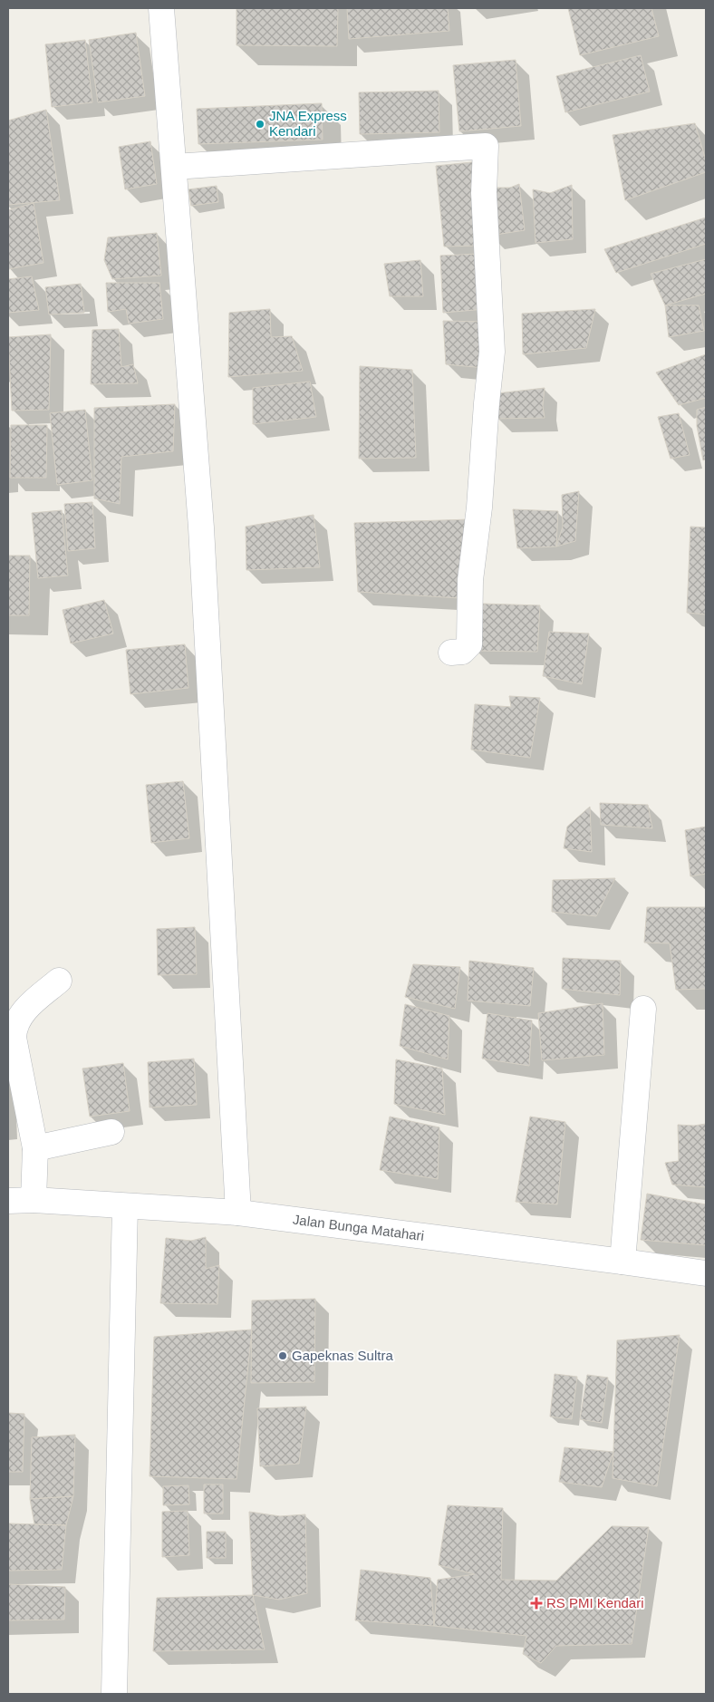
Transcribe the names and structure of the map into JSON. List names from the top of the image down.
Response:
{
  "streets": {
    "street": ["Jalan Bunga Matahari"]
  },
  "places": {
    "other": ["JNA Express Kendari", "Gapeknas Sultra"],
    "health": ["RS PMI Kendari"]
  }
}
